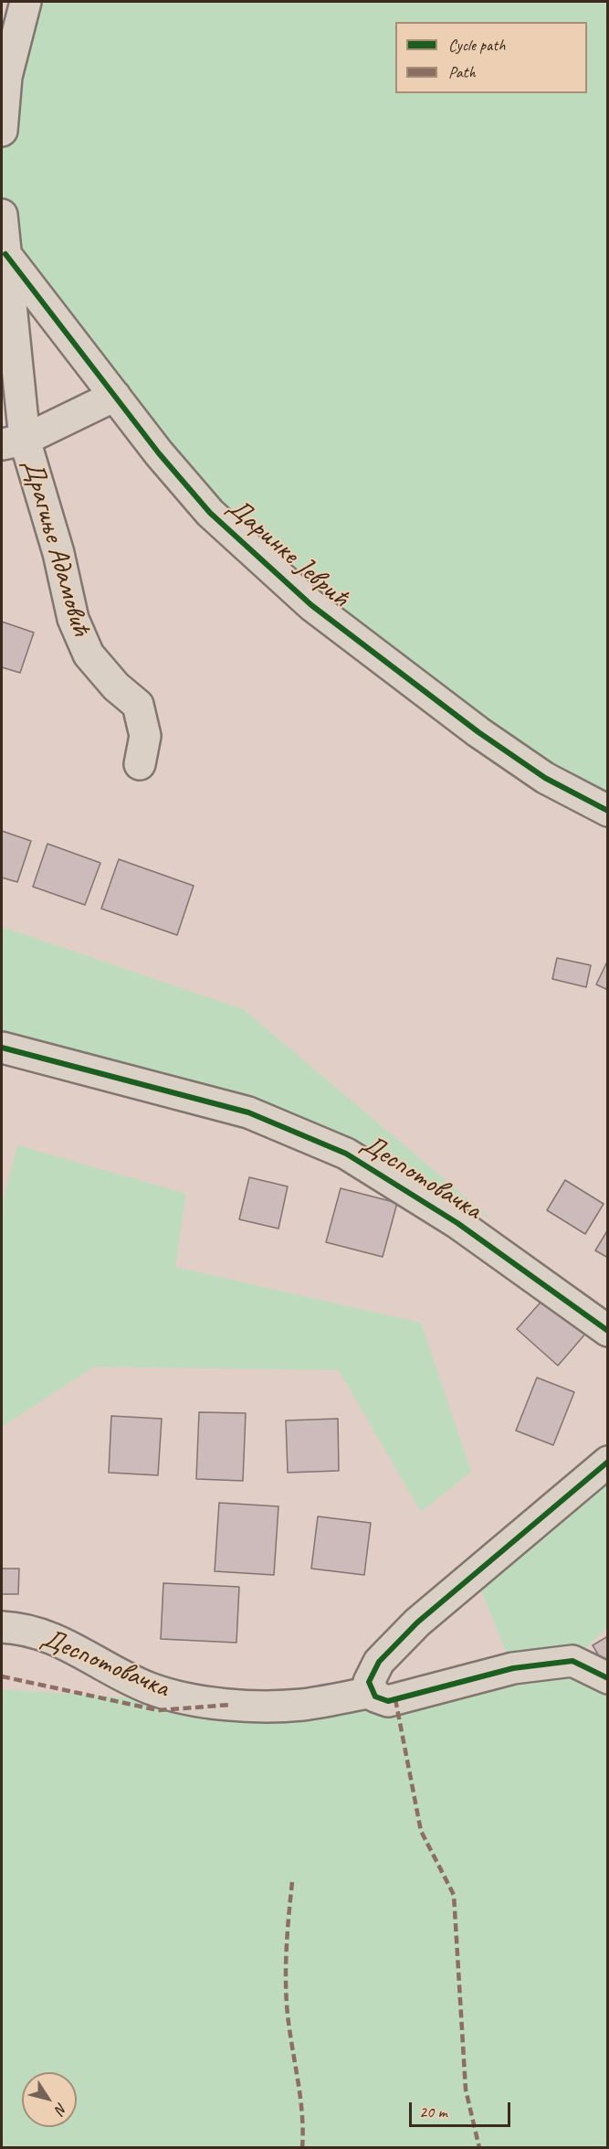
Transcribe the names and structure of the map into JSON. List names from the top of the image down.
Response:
{
  "streets": {
    "street": ["Драгиње Адамовић", "Даринке Јеврић", "Деспотовачка"]
  },
  "crossings": [
    ["Драгиње Адамовић", "Даринке Јеврић"]
  ],
  "legend": ["Cycle path", "Path"],
  "scale_bar": "20 m",
  "north": "bottom right"
}
